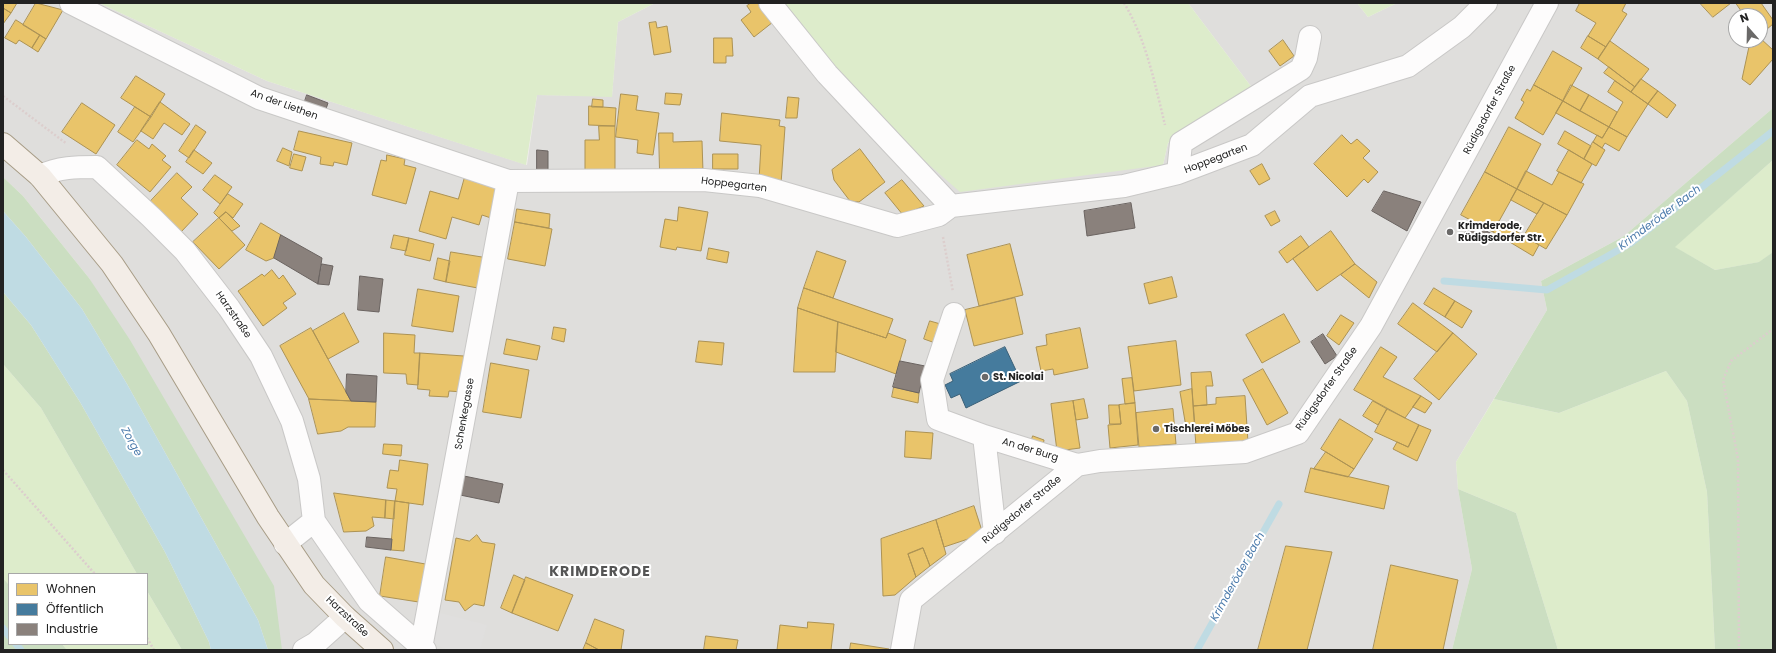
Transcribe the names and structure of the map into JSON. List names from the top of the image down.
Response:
{
  "streets": {
    "main road": ["Harzstraße"],
    "street": [
      "An der Liethen",
      "Rüdigsdorfer Straße",
      "Hoppegarten",
      "Schenkegasse",
      "An der Burg"
    ]
  },
  "crossings": [
    ["An der Liethen", "Hoppegarten"],
    ["An der Liethen", "Schenkegasse"],
    ["Rüdigsdorfer Straße", "An der Burg"],
    ["Hoppegarten", "Schenkegasse"]
  ],
  "districts": ["KRIMDERODE"],
  "water": ["Krimderöder Bach", "Zorge"],
  "places": ["Krimderode, Rüdigsdorfer Str.", "St. Nicolai", "Tischlerei Möbes"],
  "legend": ["Wohnen", "Öffentlich", "Industrie"],
  "north": "top"
}
